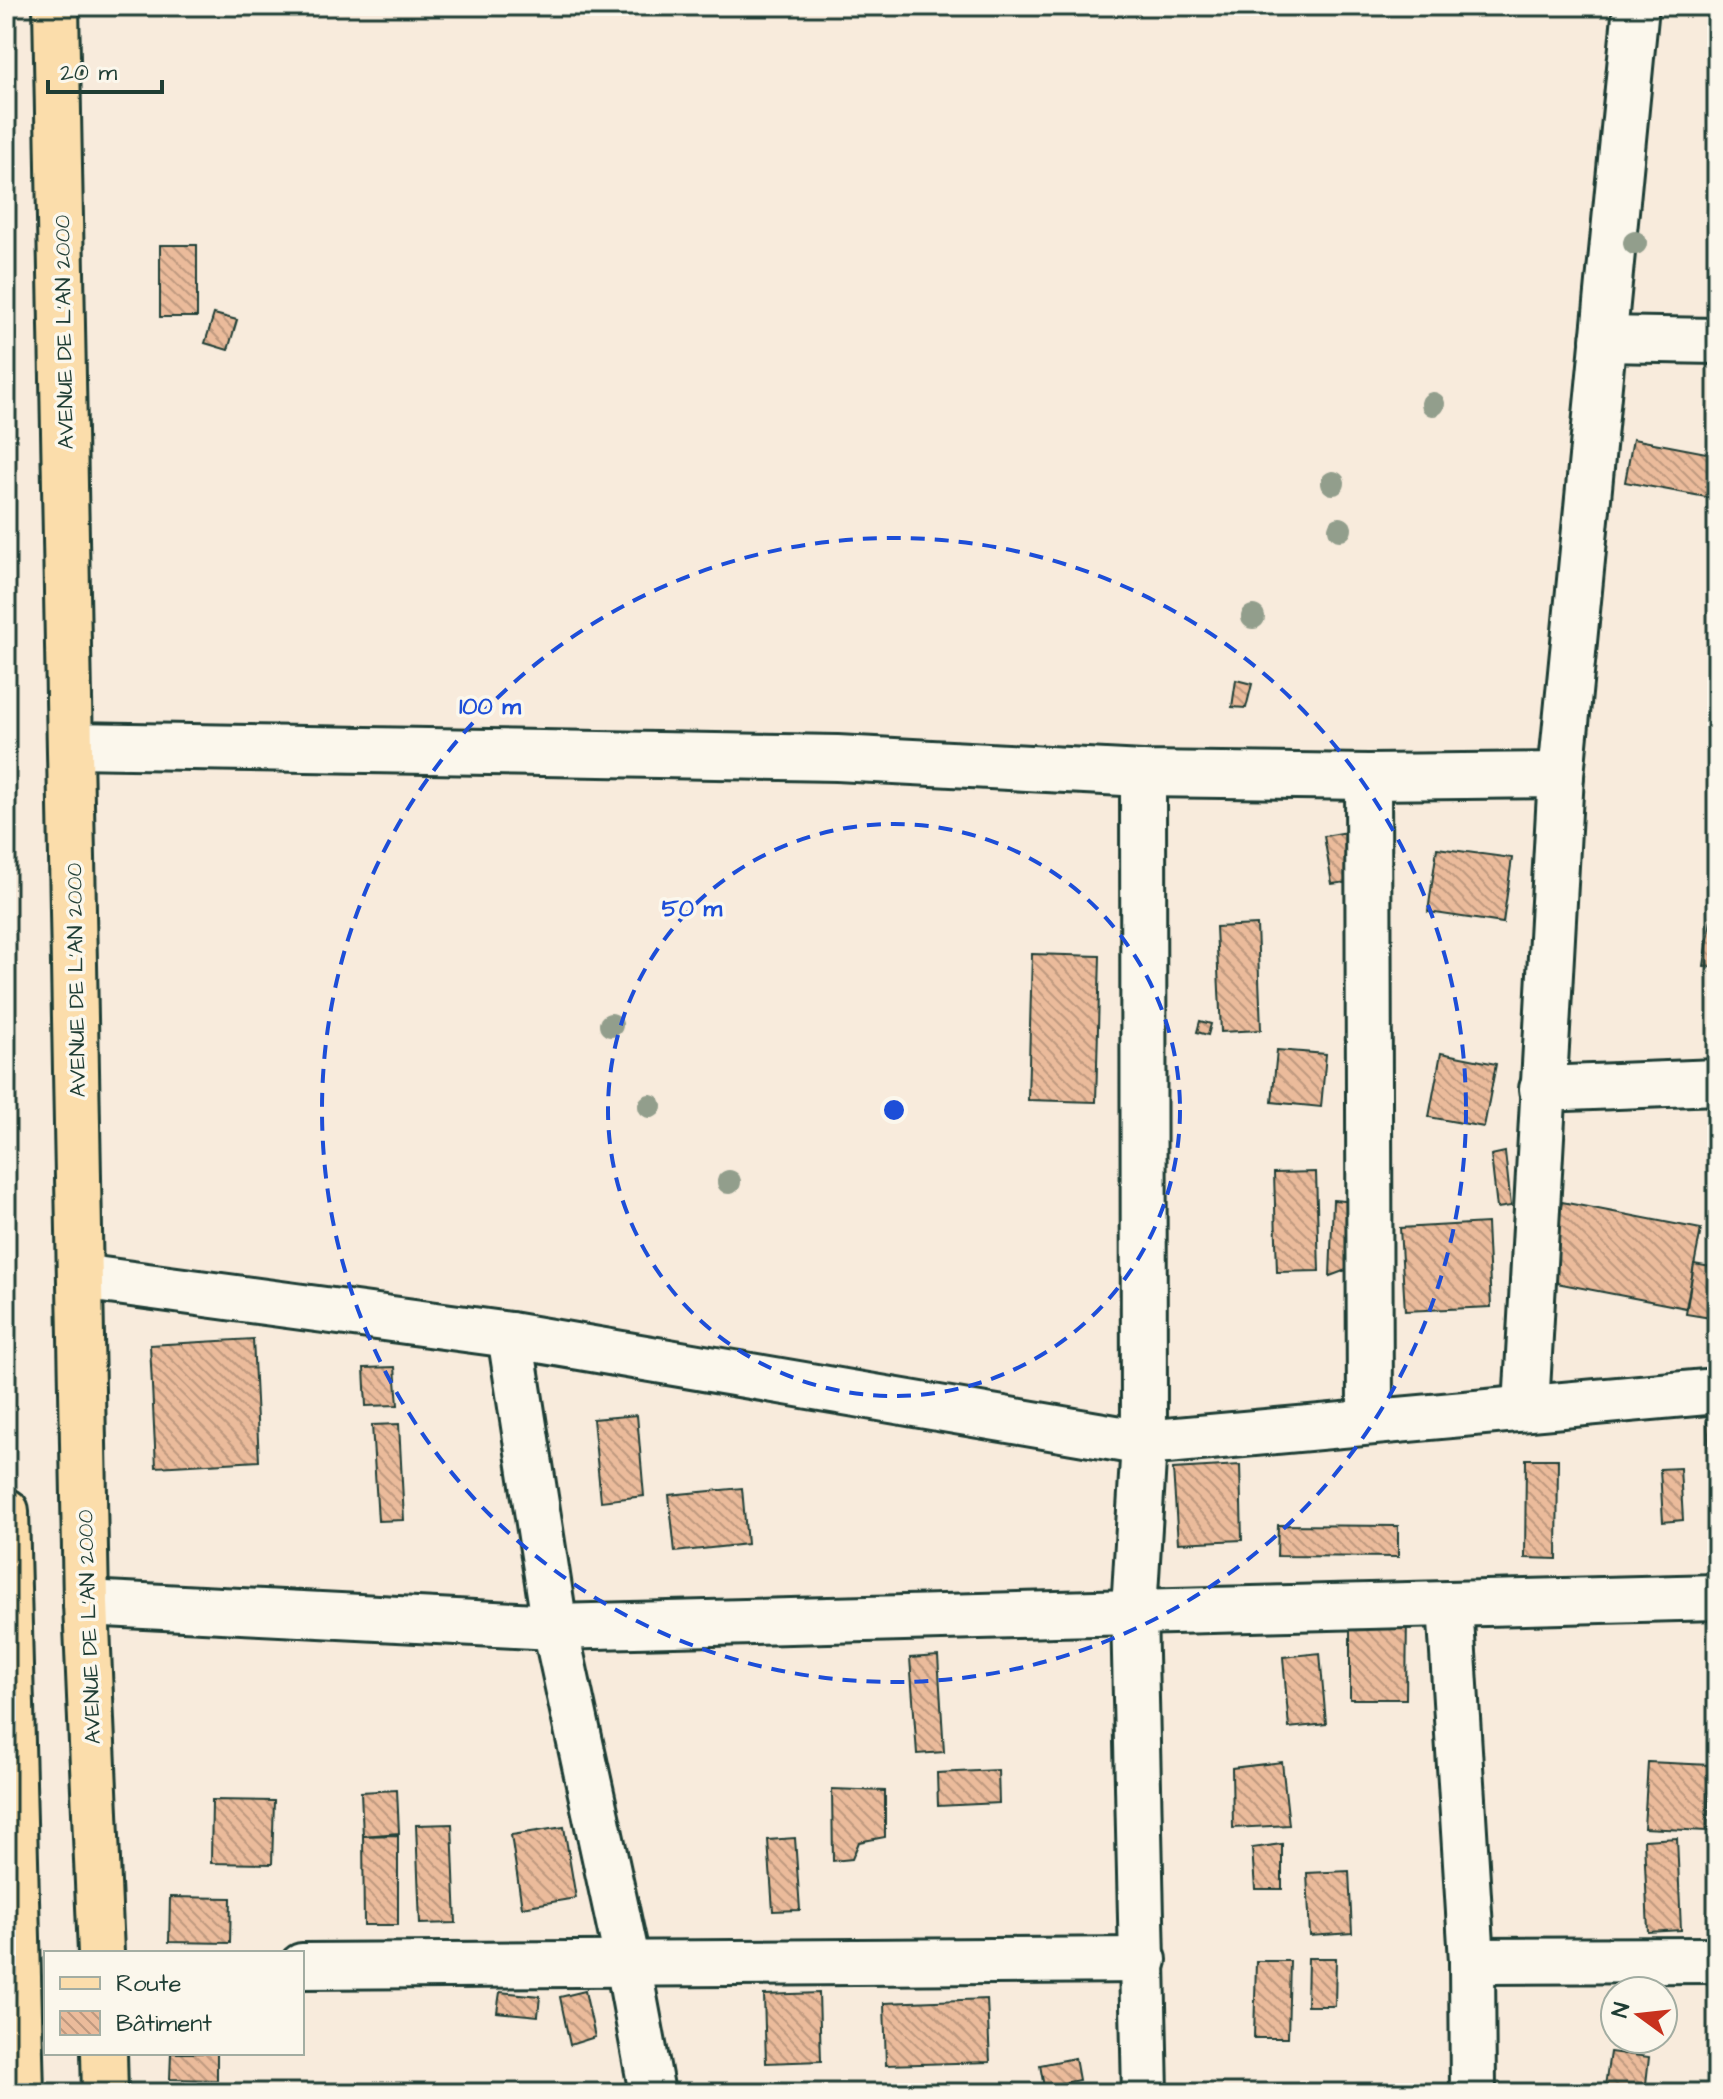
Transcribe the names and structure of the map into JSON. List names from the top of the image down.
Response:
{
  "streets": {
    "main road": ["AVENUE DE L'AN 2000"]
  },
  "legend": ["Route", "Bâtiment"],
  "scale_bar": "20 m",
  "north": "left",
  "rings": ["100 m", "50 m"]
}
